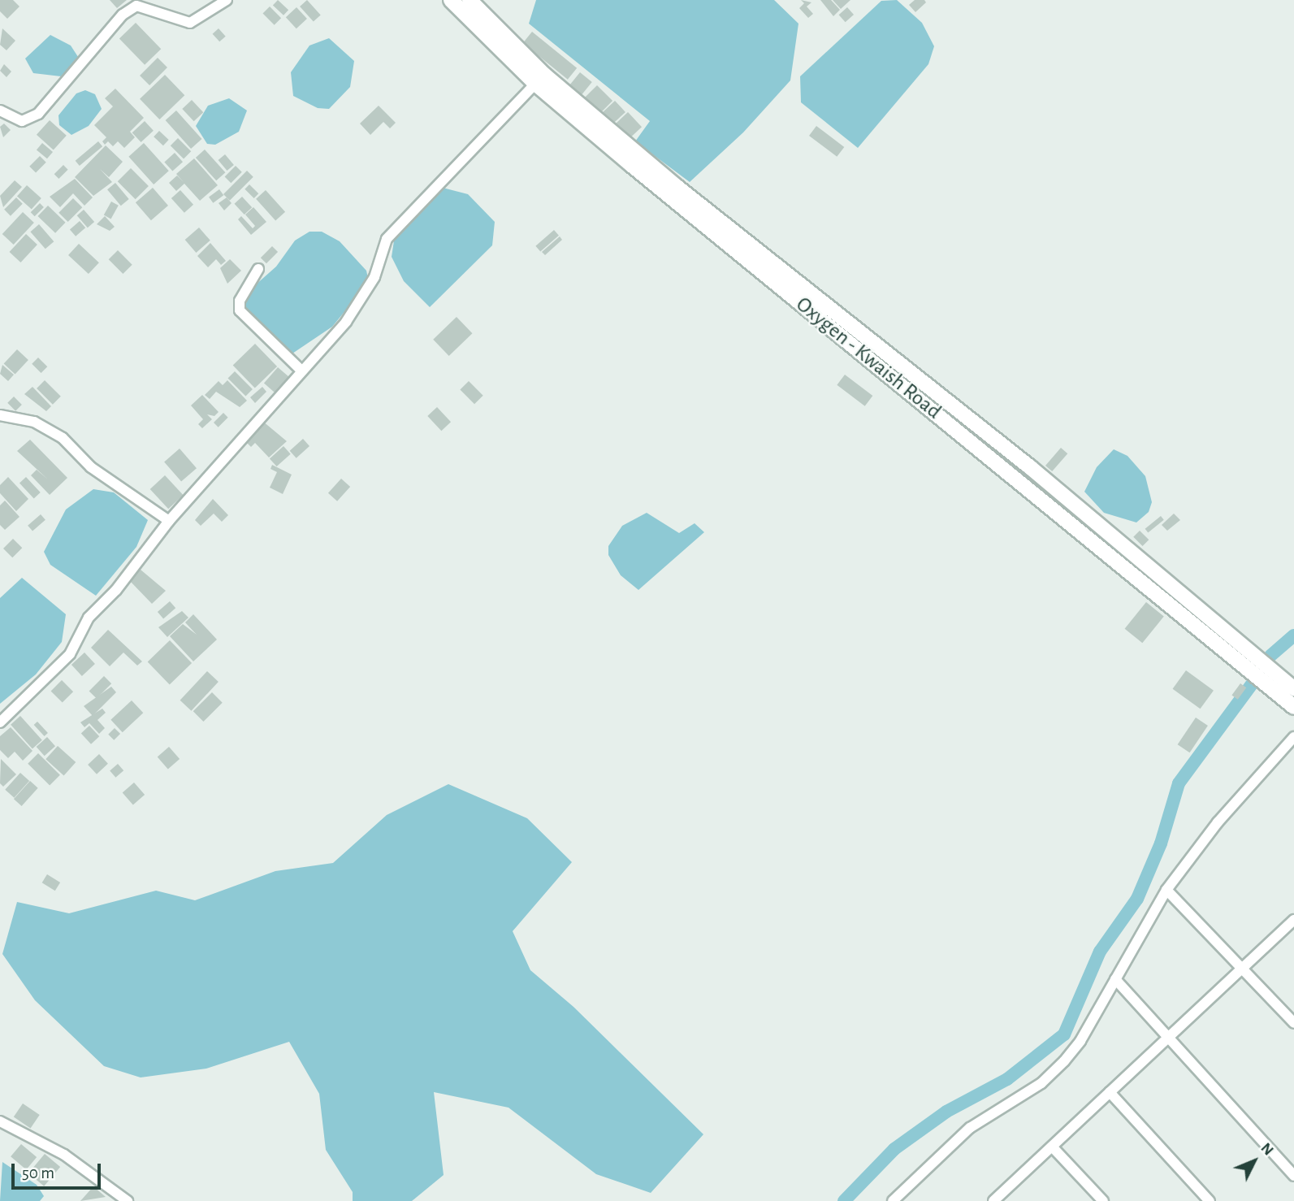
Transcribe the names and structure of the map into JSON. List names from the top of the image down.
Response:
{
  "streets": {
    "main road": ["Oxygen - Kwaish Road"]
  },
  "scale_bar": "50 m",
  "north": "top right"
}
